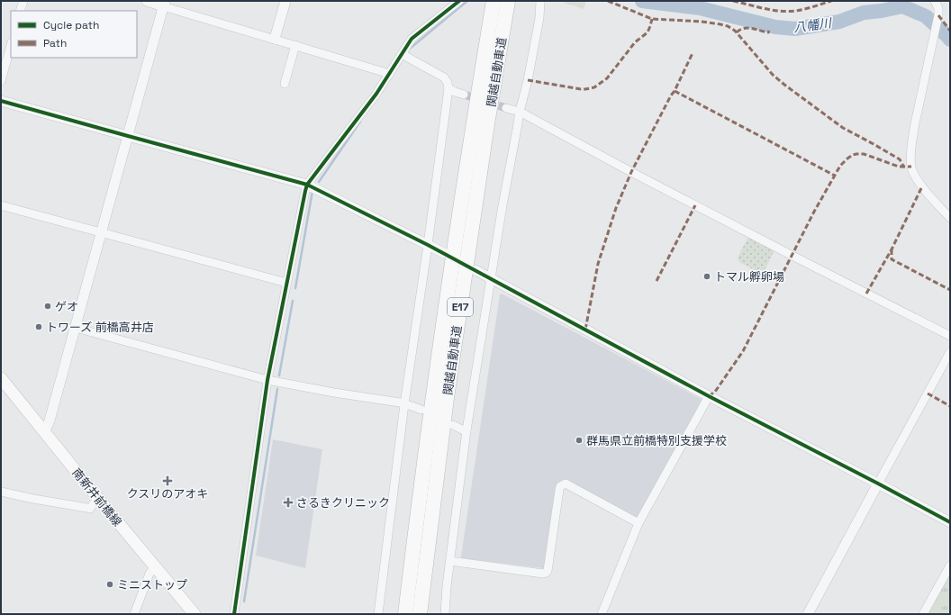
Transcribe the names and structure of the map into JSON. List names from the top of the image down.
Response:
{
  "streets": {
    "highway": ["関越自動車道", "E17"],
    "main road": ["南新井前橋線"]
  },
  "water": ["八幡川"],
  "places": {
    "other": [
      "トマル孵卵場",
      "ゲオ",
      "トワーズ 前橋高井店",
      "群馬県立前橋特別支援学校",
      "ミニストップ"
    ],
    "health": ["クスリのアオキ", "さるきクリニック"]
  },
  "legend": ["Cycle path", "Path"]
}
